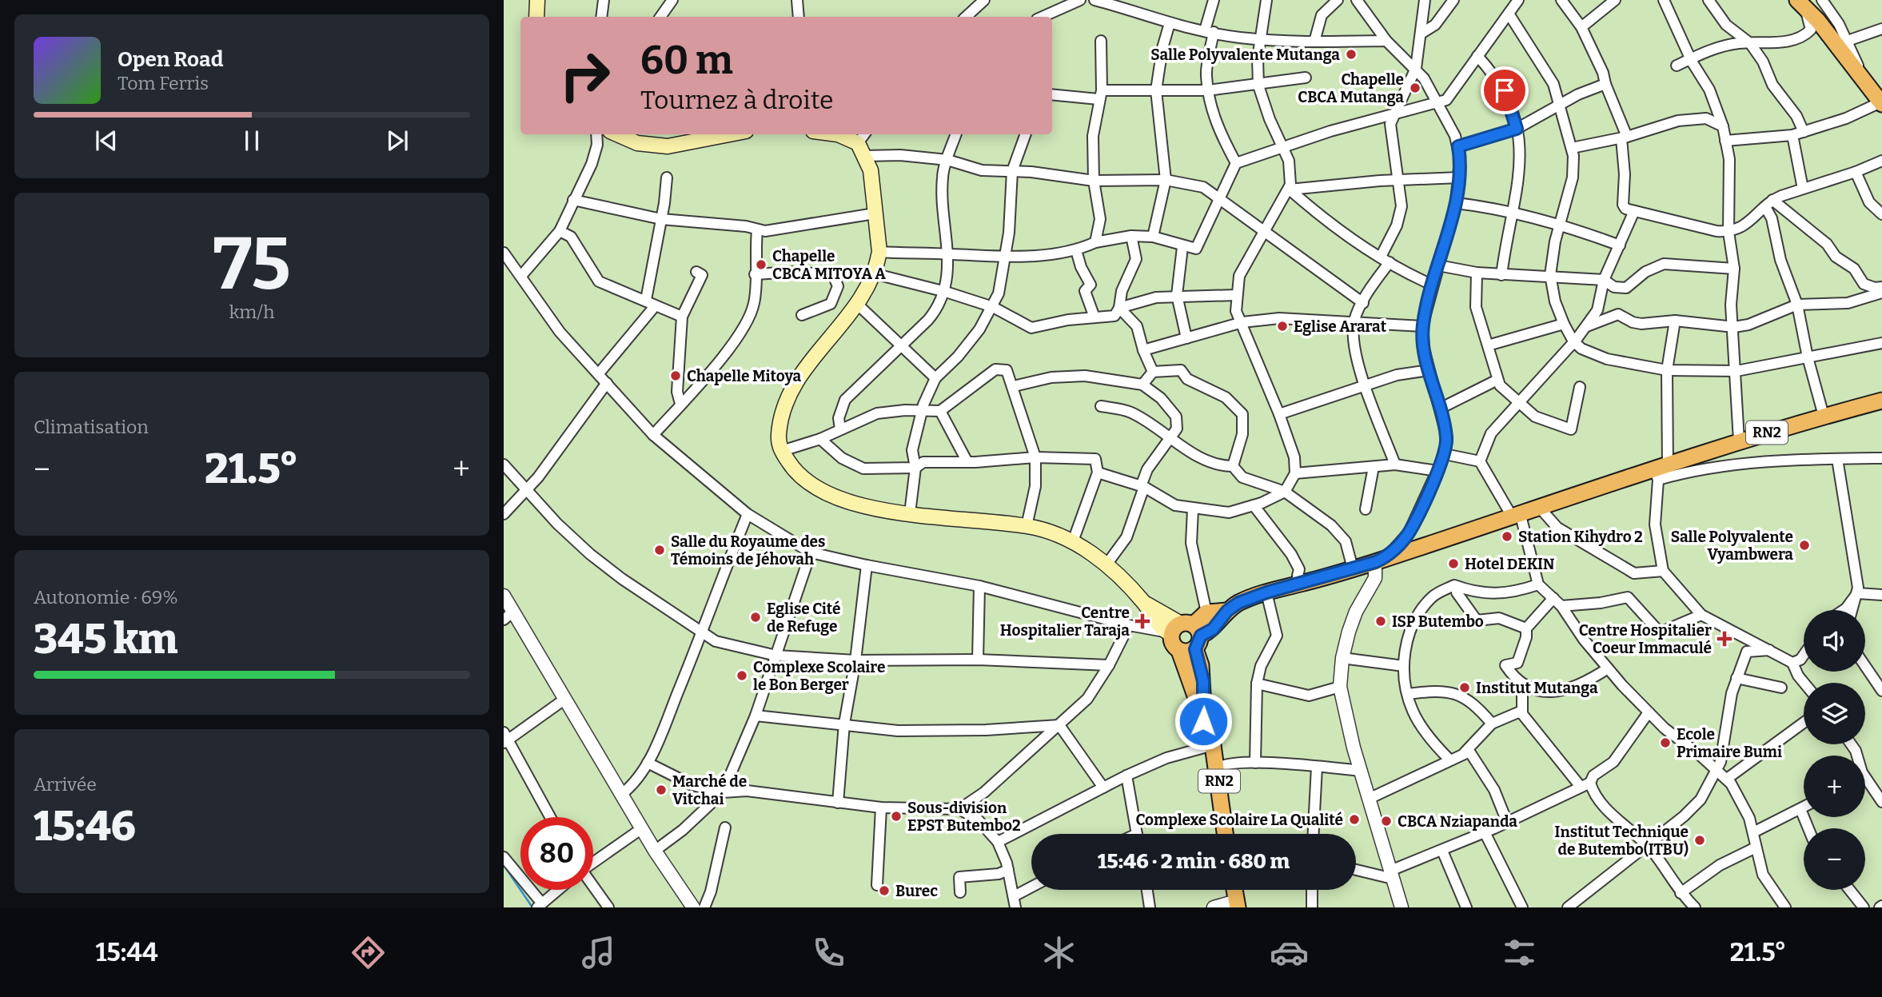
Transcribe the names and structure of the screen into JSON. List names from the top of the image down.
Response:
{
  "streets": {
    "highway": ["RN2"]
  },
  "places": {
    "other": [
      "Salle Polyvalente Mutanga",
      "Chapelle CBCA Mutanga",
      "Chapelle CBCA MITOYA A",
      "Eglise Ararat",
      "Chapelle Mitoya",
      "Station Kihydro 2",
      "Salle Polyvalente Vyambwera",
      "Salle du Royaume des Témoins de Jéhovah",
      "Hotel DEKIN",
      "Eglise Cité de Refuge",
      "ISP Butembo",
      "Complexe Scolaire le Bon Berger",
      "Institut Mutanga",
      "Ecole Primaire Bumi",
      "Marché de Vitchai",
      "Sous-division EPST Butembo2",
      "Complexe Scolaire La Qualité",
      "CBCA Nziapanda",
      "Institut Technique de Butembo(ITBU)",
      "Burec"
    ],
    "health": ["Centre Hospitalier Taraja", "Centre Hospitalier Coeur Immaculé"]
  },
  "page": {
    "turn": ["60 m", "Tournez à droite"],
    "song": ["Open Road", "Tom Ferris"],
    "tile": [
      ["75", "km/h"],
      "Climatisation",
      ["Autonomie · 69%", "345 km"],
      ["Arrivée", "15:46"]
    ],
    "heat": ["−", "21.5°", "+"],
    "map_buttons": ["+", "−"],
    "limit": "80",
    "trip": "15:46 · 2 min · 680 m",
    "tabs": ["15:44", "21.5°"]
  }
}
